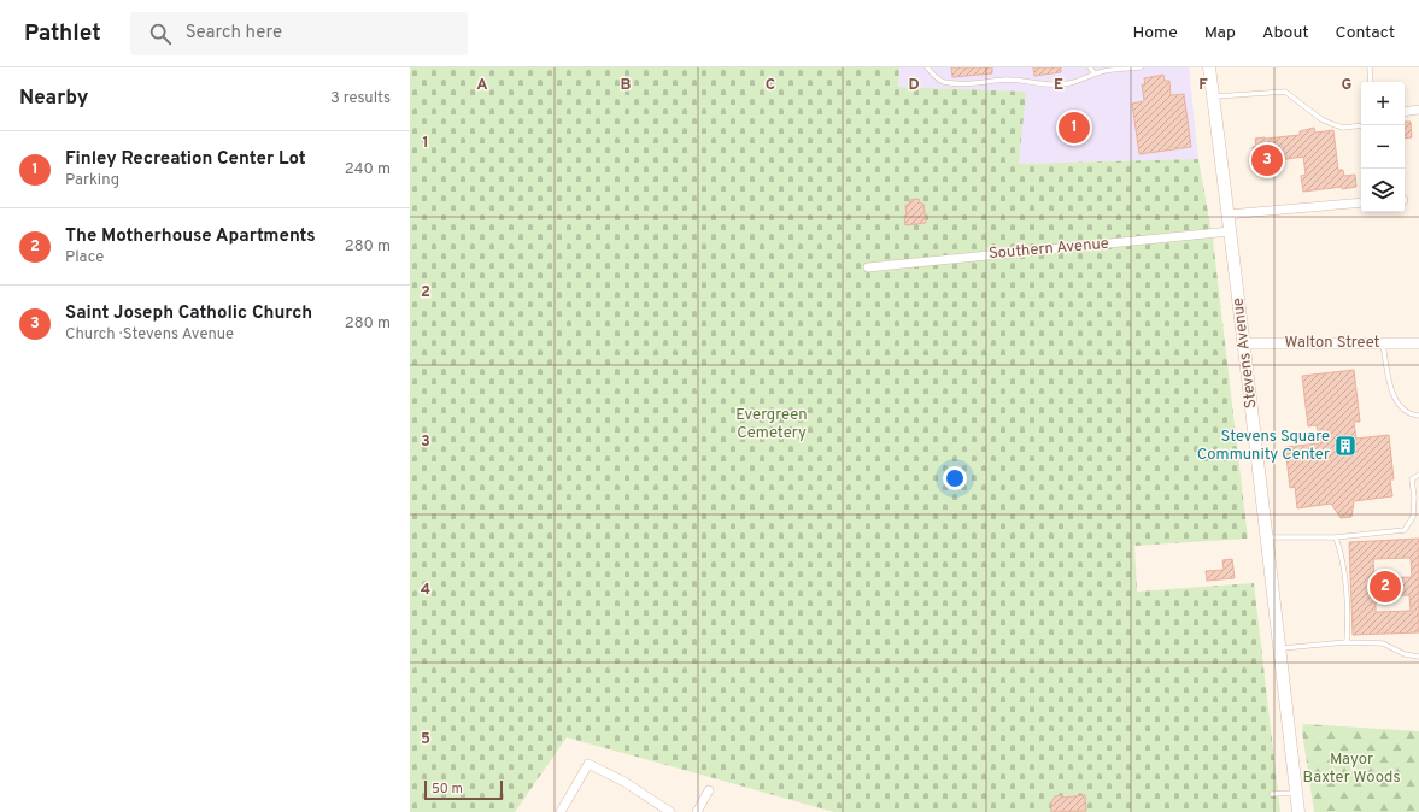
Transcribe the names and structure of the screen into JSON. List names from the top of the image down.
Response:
{
  "streets": {
    "main road": ["Stevens Avenue"],
    "street": ["Southern Avenue", "Walton Street"]
  },
  "crossings": [
    ["Southern Avenue", "Stevens Avenue"],
    ["Walton Street", "Stevens Avenue"]
  ],
  "parks": ["Evergreen Cemetery", "Mayor Baxter Woods"],
  "places": {
    "building": ["Stevens Square Community Center"]
  },
  "scale_bar": "50 m",
  "page": {
    "header": "Pathlet",
    "search": "Search here",
    "nav": [
      "Home",
      "Map",
      "About",
      "Contact"
    ],
    "heading": ["Nearby", "3 results"],
    "map_buttons": ["+", "−"],
    "pins": ["1", "3", "2"],
    "list": [
      {
        "mark": "1",
        "name": "Finley Recreation Center Lot",
        "note": "Parking",
        "value": "240 m"
      },
      {
        "mark": "2",
        "name": "The Motherhouse Apartments",
        "note": "Place",
        "value": "280 m"
      },
      {
        "mark": "3",
        "name": "Saint Joseph Catholic Church",
        "note": "Church · Stevens Avenue",
        "value": "280 m"
      }
    ],
    "scale": "50 m"
  },
  "grid": {
    "columns": [
      "A",
      "B",
      "C",
      "D",
      "E",
      "F",
      "G"
    ],
    "rows": [
      "1",
      "2",
      "3",
      "4",
      "5"
    ]
  }
}
